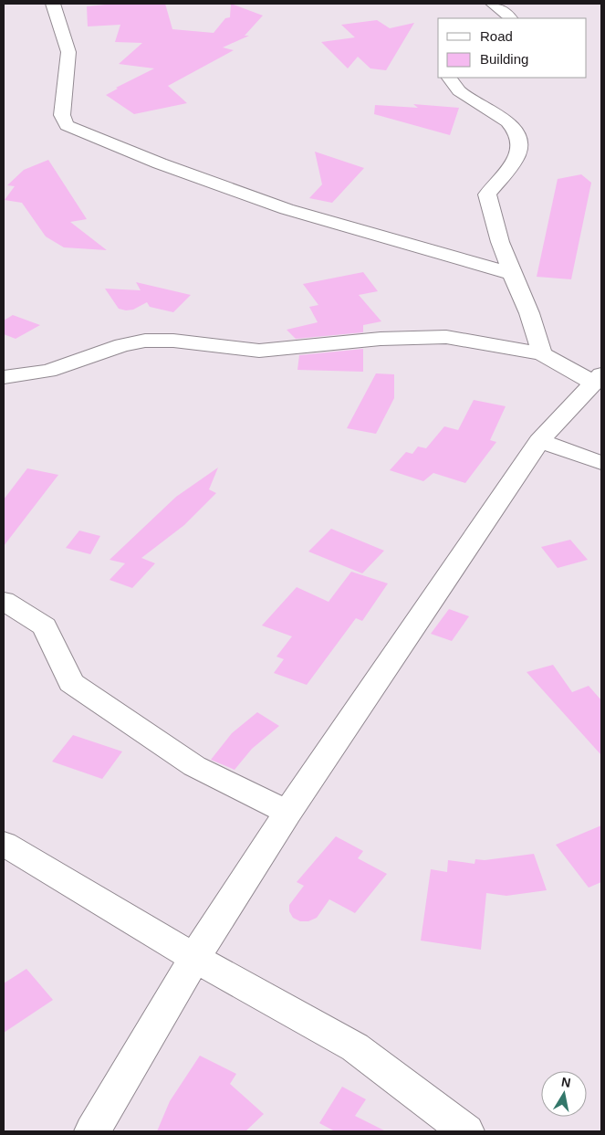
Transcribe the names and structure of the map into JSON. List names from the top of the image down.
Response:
{
  "legend": ["Road", "Building"],
  "north": "top"
}
